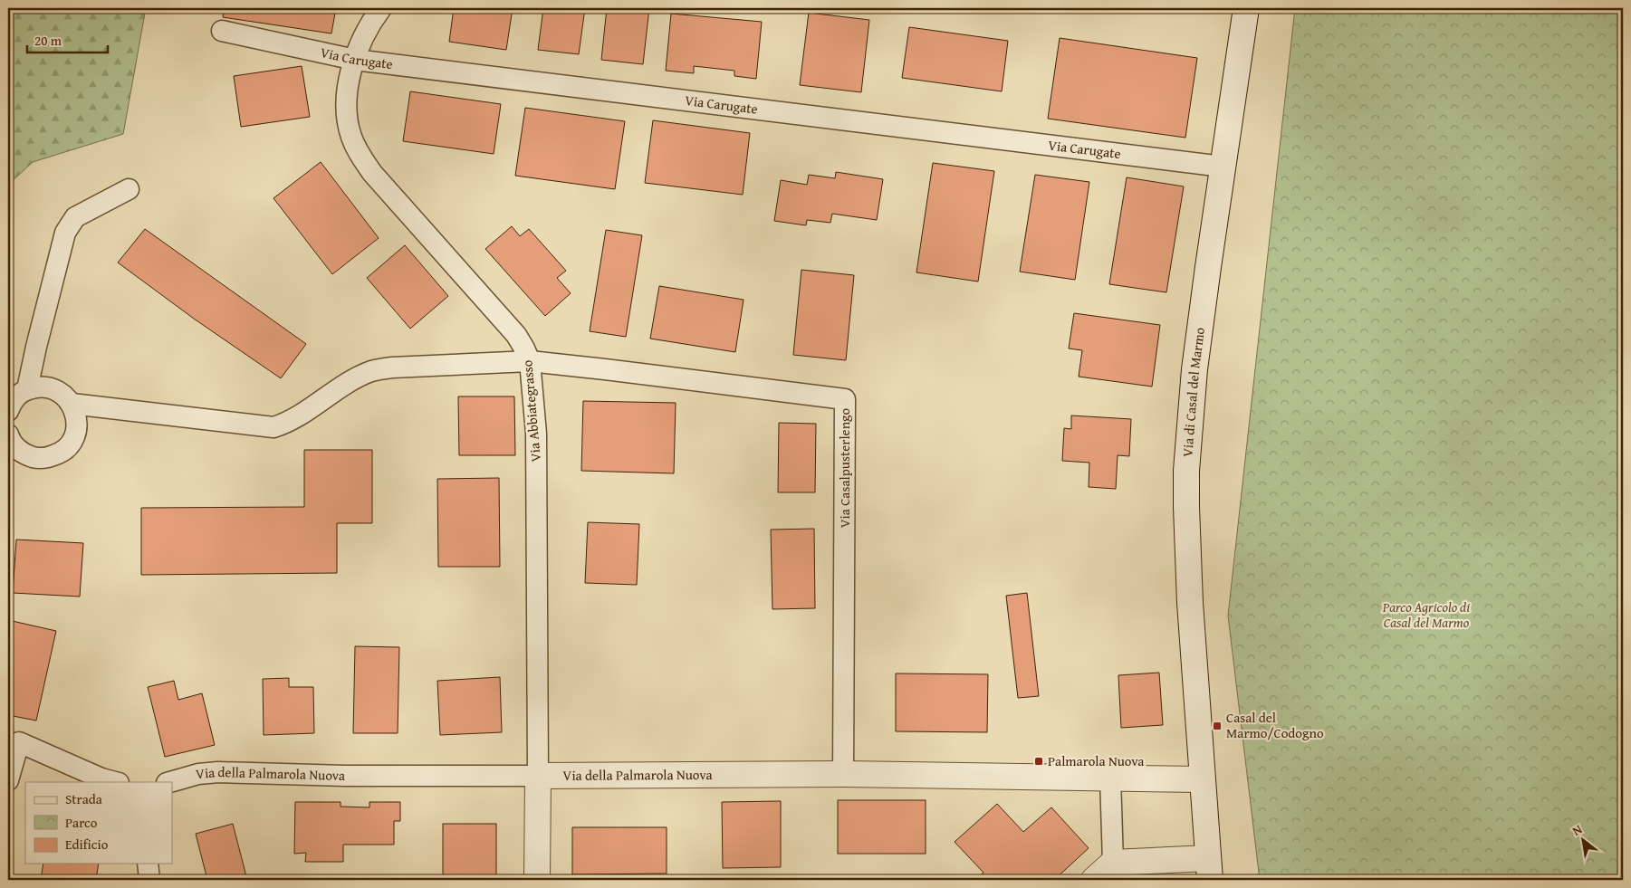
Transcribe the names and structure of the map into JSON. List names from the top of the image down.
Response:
{
  "streets": {
    "street": [
      "Via Carugate",
      "Via di Casal del Marmo",
      "Via Abbiategrasso",
      "Via Casalpusterlengo",
      "Via della Palmarola Nuova"
    ]
  },
  "crossings": [
    ["Via Carugate", "Via di Casal del Marmo"],
    ["Via Carugate", "Via Abbiategrasso"],
    ["Via di Casal del Marmo", "Via della Palmarola Nuova"],
    ["Via Abbiategrasso", "Via Casalpusterlengo"],
    ["Via Abbiategrasso", "Via della Palmarola Nuova"],
    ["Via Casalpusterlengo", "Via della Palmarola Nuova"]
  ],
  "parks": ["Parco Agricolo di Casal del Marmo"],
  "places": {
    "transit": ["Casal del Marmo/Codogno", "Palmarola Nuova"]
  },
  "legend": ["Strada", "Parco", "Edificio"],
  "scale_bar": "20 m",
  "north": "top left"
}
